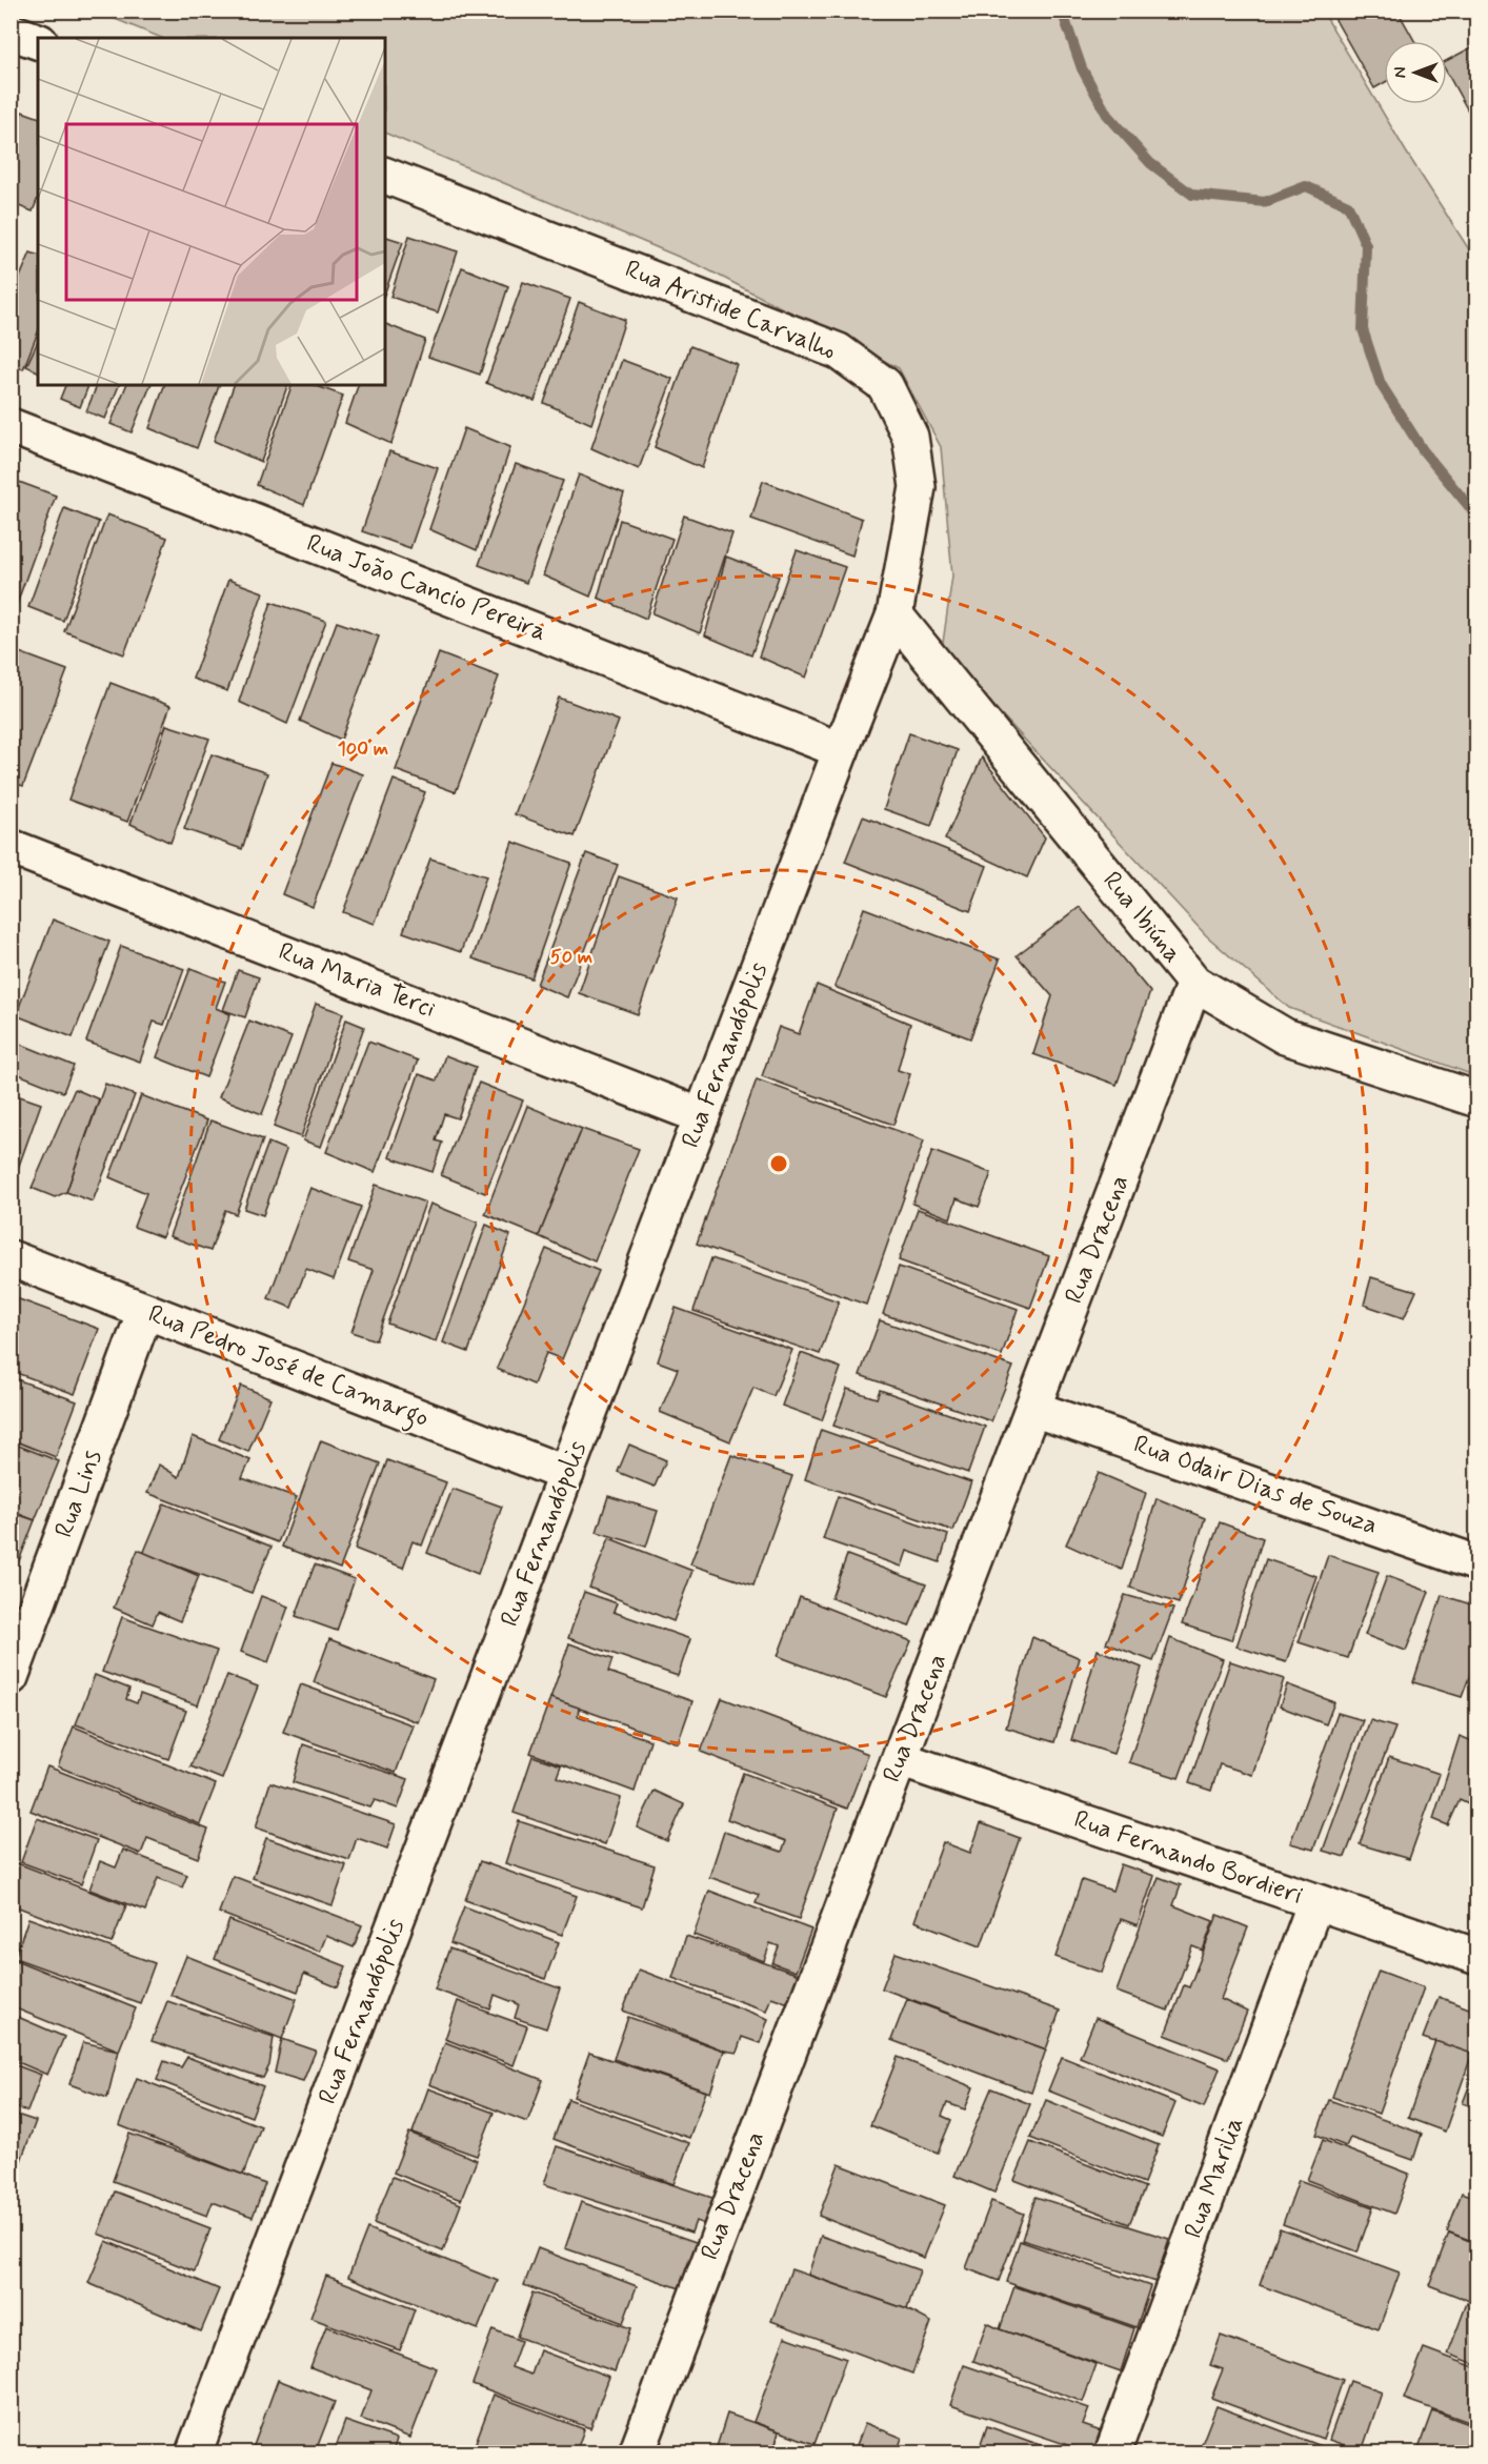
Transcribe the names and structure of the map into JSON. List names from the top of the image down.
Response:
{
  "streets": {
    "street": [
      "Rua Aristide Carvalho",
      "Rua João Cancio Pereira",
      "Rua Ibiúna",
      "Rua Maria Terci",
      "Rua Fernandópolis",
      "Rua Dracena",
      "Rua Pedro José de Camargo",
      "Rua Odair Dias de Souza",
      "Rua Lins",
      "Rua Fernando Bordieri",
      "Rua Marilia"
    ]
  },
  "crossings": [
    ["Rua Aristide Carvalho", "Rua Ibiúna"],
    ["Rua Aristide Carvalho", "Rua Fernandópolis"],
    ["Rua João Cancio Pereira", "Rua Fernandópolis"],
    ["Rua Ibiúna", "Rua Fernandópolis"],
    ["Rua Ibiúna", "Rua Dracena"],
    ["Rua Maria Terci", "Rua Fernandópolis"],
    ["Rua Fernandópolis", "Rua Pedro José de Camargo"],
    ["Rua Dracena", "Rua Odair Dias de Souza"],
    ["Rua Dracena", "Rua Fernando Bordieri"],
    ["Rua Pedro José de Camargo", "Rua Lins"],
    ["Rua Fernando Bordieri", "Rua Marilia"]
  ],
  "north": "left",
  "rings": ["100 m", "50 m"]
}
